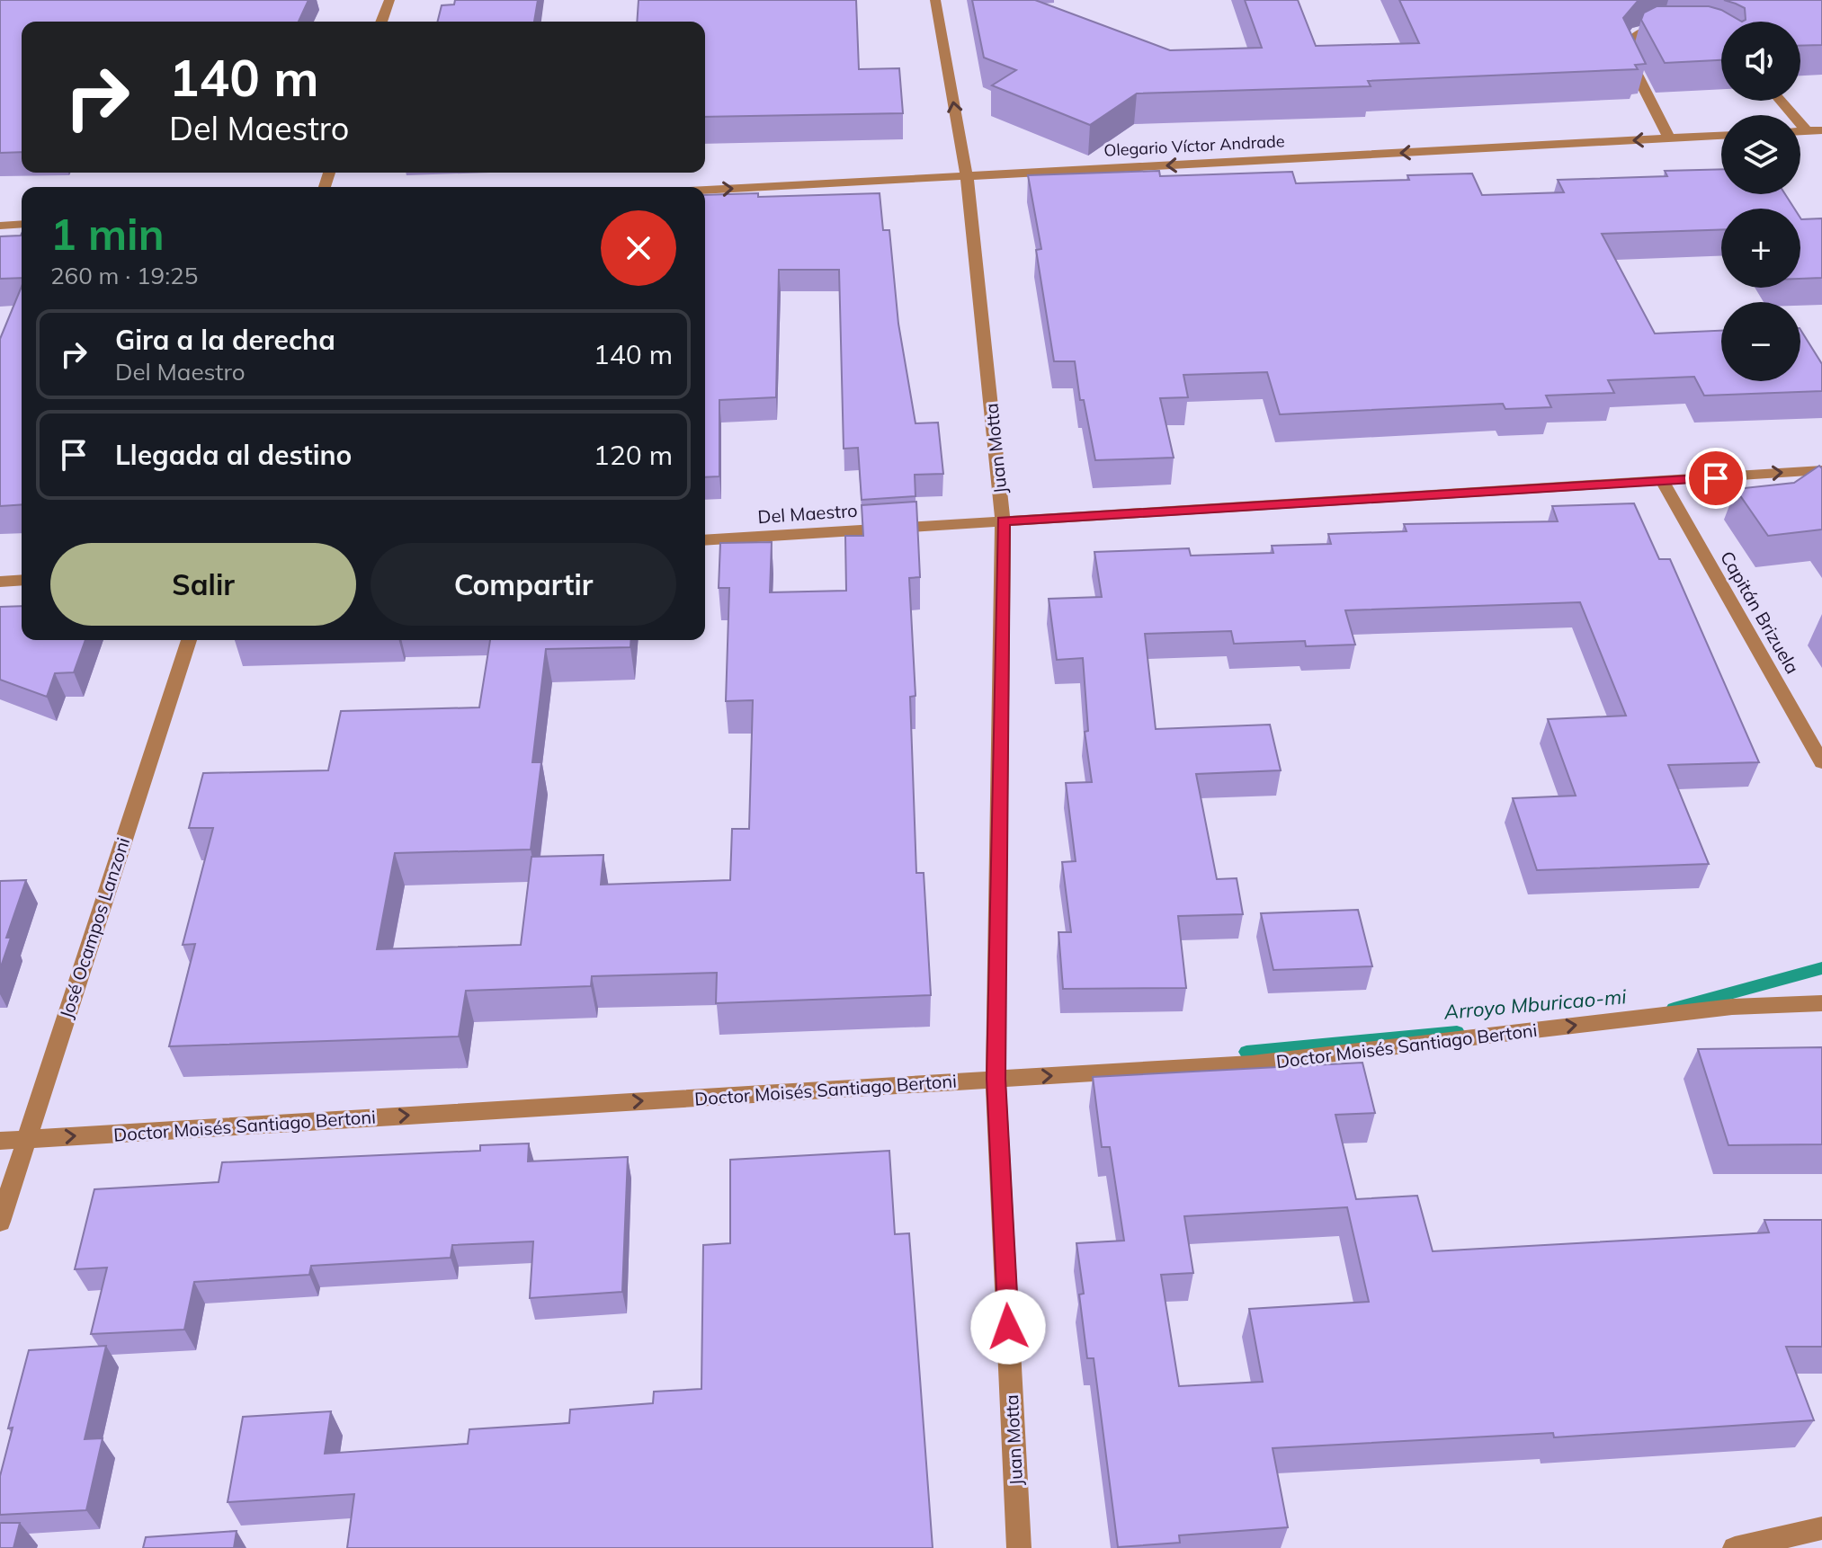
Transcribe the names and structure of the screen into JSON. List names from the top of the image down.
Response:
{
  "streets": {
    "street": [
      "Olegario Víctor Andrade",
      "Juan Motta",
      "Del Maestro",
      "Capitán Brizuela",
      "José Ocampos Lanzoni",
      "Doctor Moisés Santiago Bertoni"
    ]
  },
  "crossings": [
    ["Olegario Víctor Andrade", "Juan Motta"],
    ["Juan Motta", "Del Maestro"],
    ["Juan Motta", "Doctor Moisés Santiago Bertoni"],
    ["Del Maestro", "Capitán Brizuela"],
    ["José Ocampos Lanzoni", "Doctor Moisés Santiago Bertoni"]
  ],
  "one_way": ["Doctor Moisés Santiago Bertoni"],
  "water": ["Arroyo Mburicao-mi"],
  "page": {
    "map_buttons": ["+", "−"],
    "turn": ["140 m", "Del Maestro"],
    "heading": ["1 min", "260 m · 19:25"],
    "list": [
      {
        "name": "Gira a la derecha",
        "note": "Del Maestro",
        "value": "140 m"
      },
      {
        "name": "Llegada al destino",
        "value": "120 m"
      }
    ],
    "buttons": ["Salir", "Compartir"]
  }
}
